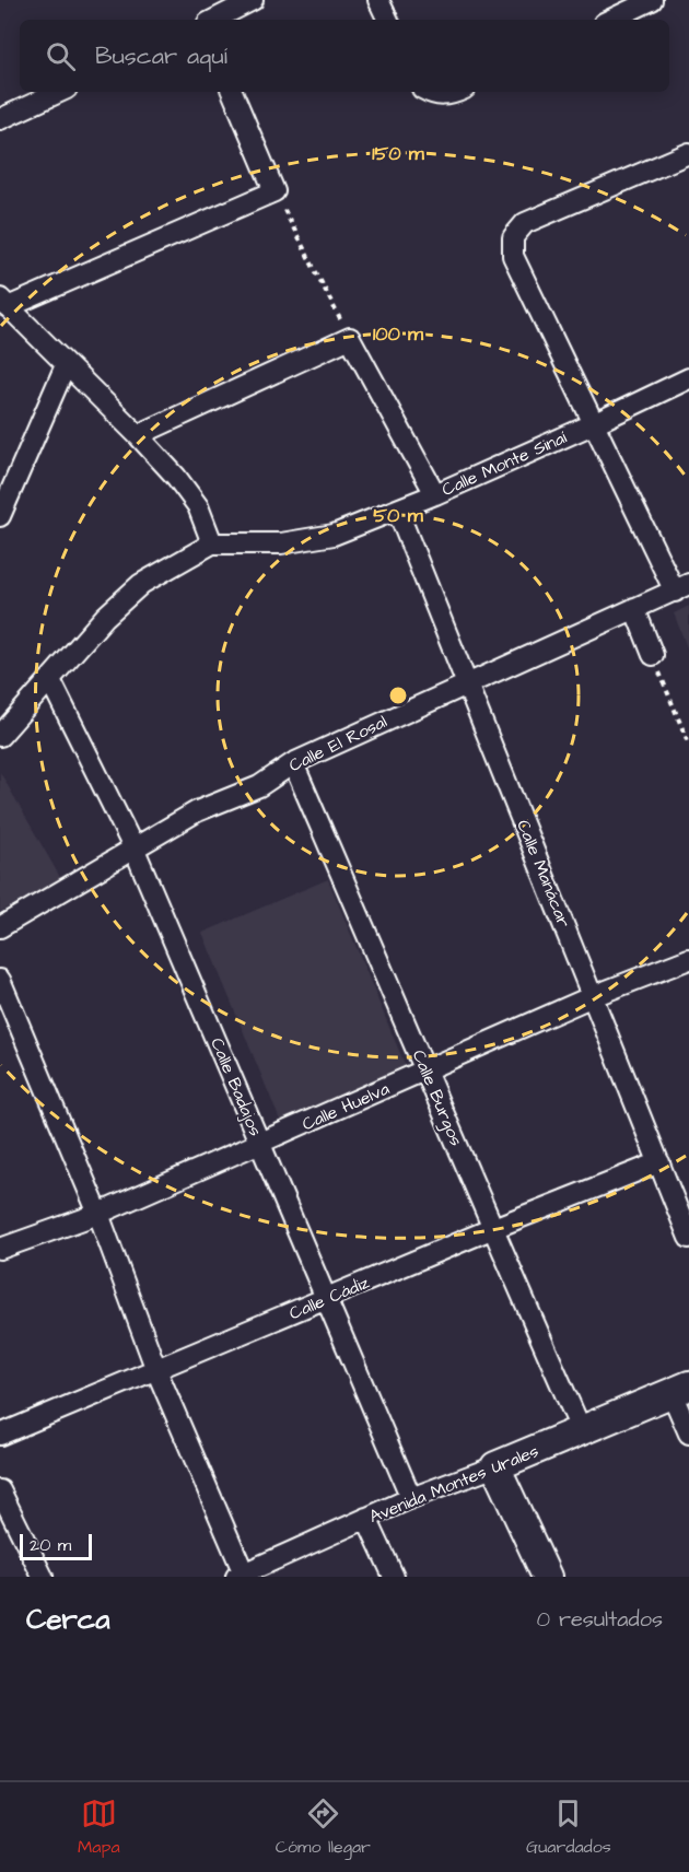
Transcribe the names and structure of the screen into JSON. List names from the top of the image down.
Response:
{
  "streets": {
    "main road": ["Avenida Montes Urales"],
    "street": [
      "Calle Monte Sinaí",
      "Calle El Rosal",
      "Calle Manácar",
      "Calle Badajos",
      "Calle Burgos",
      "Calle Huelva",
      "Calle Cádiz"
    ]
  },
  "crossings": [
    ["Calle Monte Sinaí", "Calle Manácar"],
    ["Calle Monte Sinaí", "Calle Badajos"],
    ["Calle El Rosal", "Calle Manácar"],
    ["Calle El Rosal", "Calle Badajos"],
    ["Calle El Rosal", "Calle Burgos"],
    ["Calle Manácar", "Calle Huelva"],
    ["Calle Manácar", "Calle Cádiz"],
    ["Calle Badajos", "Calle Huelva"],
    ["Calle Badajos", "Calle Cádiz"],
    ["Calle Badajos", "Avenida Montes Urales"],
    ["Calle Burgos", "Calle Huelva"],
    ["Calle Burgos", "Calle Cádiz"],
    ["Calle Burgos", "Avenida Montes Urales"]
  ],
  "scale_bar": "20 m",
  "page": {
    "search": "Buscar aquí",
    "scale": "20 m",
    "heading": ["Cerca", "0 resultados"],
    "nav": ["Mapa", "Cómo llegar", "Guardados"]
  },
  "rings": ["150 m", "100 m", "50 m"]
}
